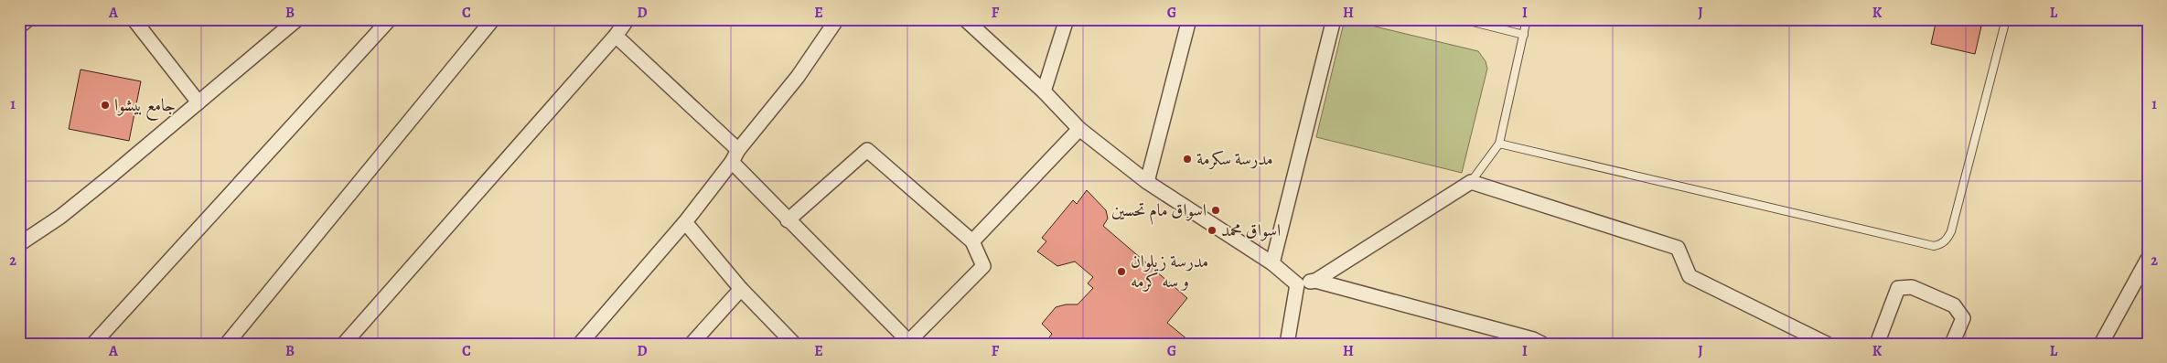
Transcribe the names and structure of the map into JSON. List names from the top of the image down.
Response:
{
  "places": [
    "جامع بيشوا",
    "مدرسة سكرمة",
    "اسواق مام تحسين",
    "اسواق محمد",
    "مدرسة زيلوان و سه كرمه"
  ],
  "grid": {
    "columns": [
      "A",
      "B",
      "C",
      "D",
      "E",
      "F",
      "G",
      "H",
      "I",
      "J",
      "K",
      "L"
    ],
    "rows": ["1", "2"]
  }
}
